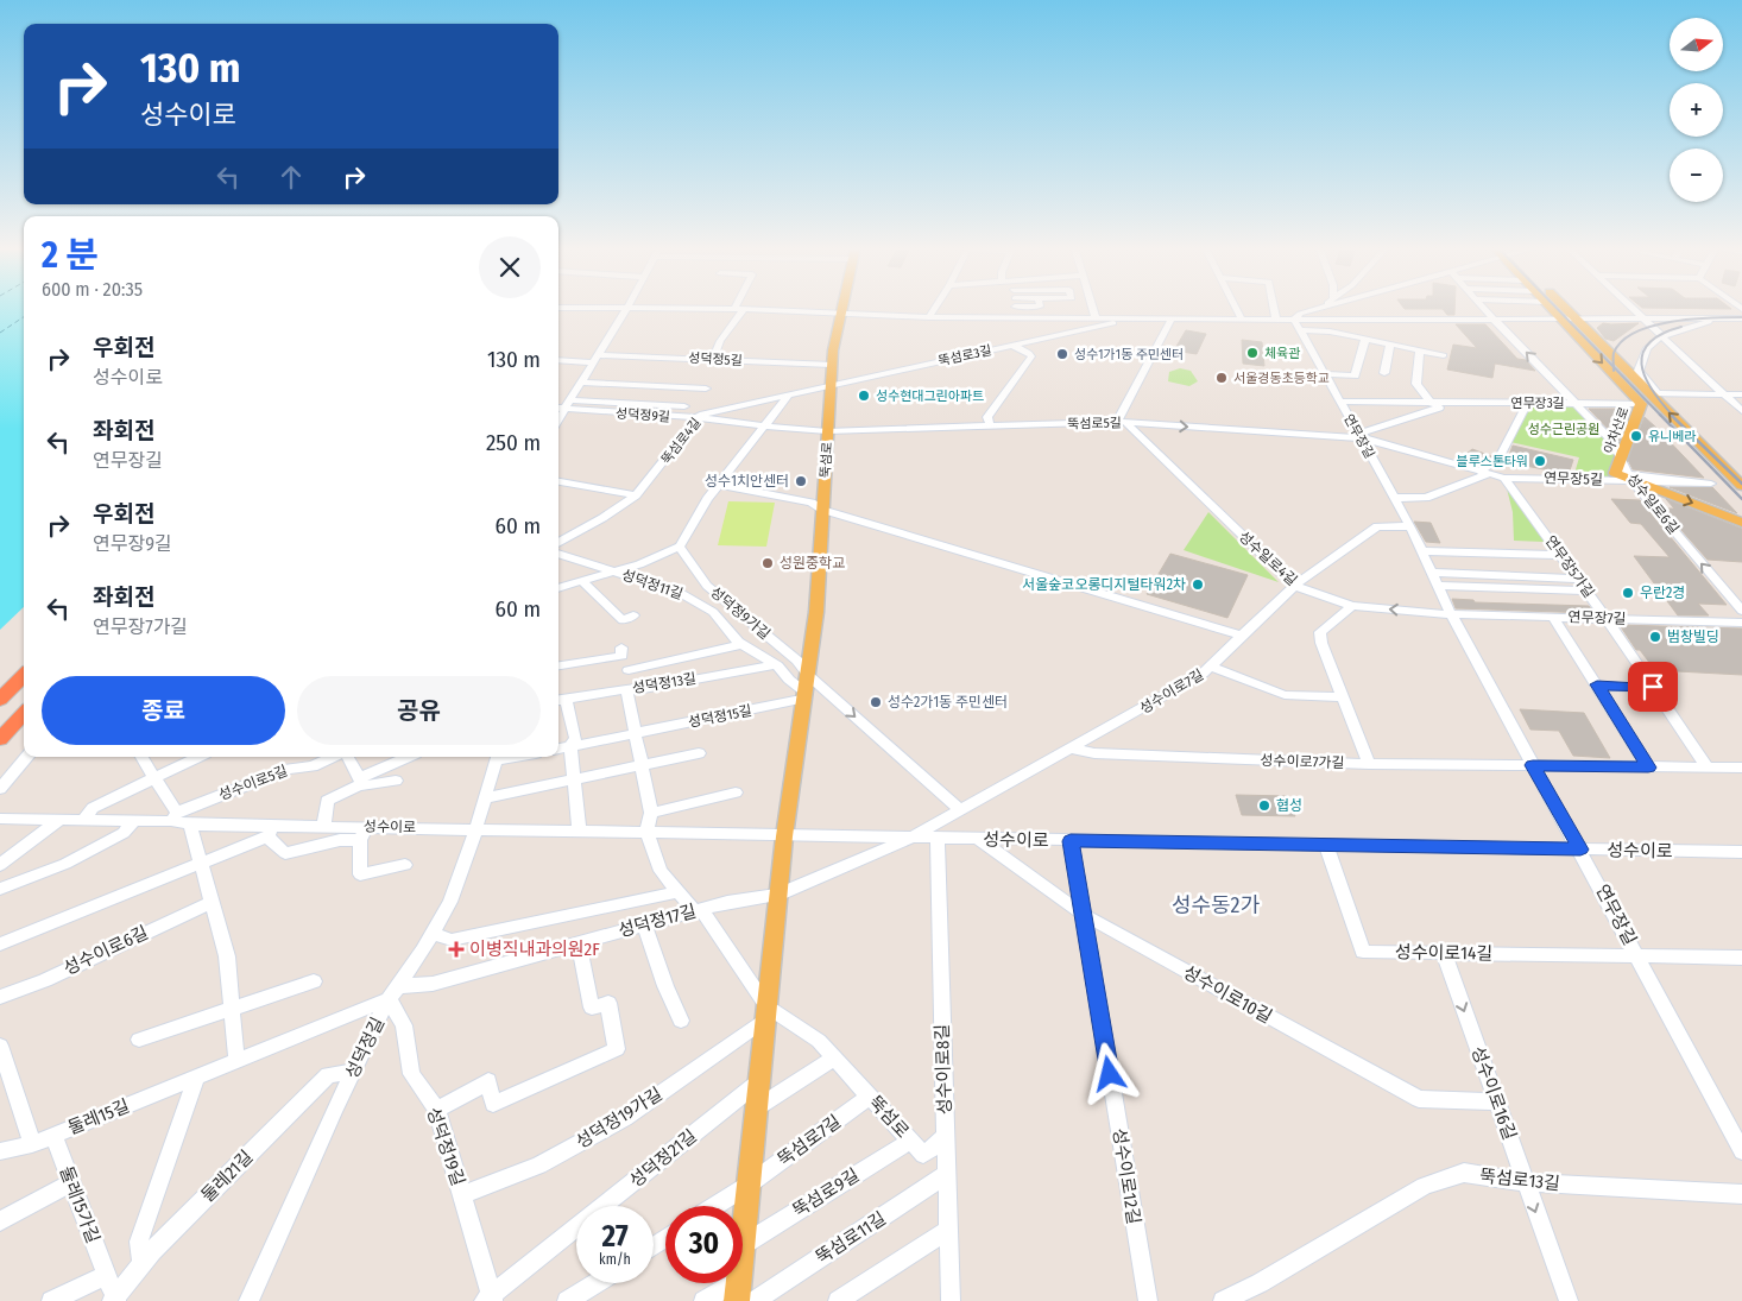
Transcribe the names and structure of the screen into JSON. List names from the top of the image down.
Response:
{
  "streets": {
    "main road": ["아차산로", "뚝섬로"],
    "street": [
      "뚝섬로3길",
      "성덕정5길",
      "연무장3길",
      "성덕정9길",
      "뚝섬로5길",
      "연무장길",
      "뚝섬로4길",
      "연무장5길",
      "성수일로6길",
      "성수일로4길",
      "연무장5가길",
      "성덕정11길",
      "성덕정9가길",
      "연무장7길",
      "성덕정13길",
      "성수이로7길",
      "성덕정15길",
      "성수이로7가길",
      "성수이로5길",
      "성수이로",
      "성덕정17길",
      "성수이로6길",
      "성수이로14길",
      "성수이로10길",
      "성덕정길",
      "성수이로8길",
      "성수이로16길",
      "둘레15길",
      "성덕정19가길",
      "뚝섬로7길",
      "성덕정19길",
      "성덕정21길",
      "둘레21길",
      "성수이로12길",
      "뚝섬로13길",
      "뚝섬로9길",
      "둘레15가길",
      "뚝섬로11길"
    ]
  },
  "crossings": [
    ["뚝섬로3길", "뚝섬로4길"],
    ["뚝섬로3길", "뚝섬로"],
    ["성덕정5길", "뚝섬로"],
    ["연무장3길", "아차산로"],
    ["연무장3길", "연무장길"],
    ["연무장3길", "성수일로6길"],
    ["성덕정9길", "뚝섬로5길"],
    ["성덕정9길", "뚝섬로4길"],
    ["성덕정9길", "뚝섬로"],
    ["뚝섬로5길", "연무장길"],
    ["뚝섬로5길", "뚝섬로"],
    ["뚝섬로5길", "연무장5길"],
    ["뚝섬로5길", "성수일로4길"],
    ["아차산로", "연무장5길"],
    ["연무장길", "연무장5길"],
    ["연무장길", "성수일로4길"],
    ["연무장길", "연무장7길"],
    ["연무장길", "성수이로7길"],
    ["연무장길", "성수이로7가길"],
    ["연무장길", "성수이로"],
    ["연무장길", "성수이로14길"],
    ["뚝섬로4길", "뚝섬로"],
    ["뚝섬로", "성덕정11길"],
    ["뚝섬로", "성덕정9가길"],
    ["뚝섬로", "성덕정15길"],
    ["뚝섬로", "성수이로"],
    ["뚝섬로", "성덕정17길"],
    ["뚝섬로", "성수이로8길"],
    ["뚝섬로", "성덕정19가길"],
    ["뚝섬로", "뚝섬로7길"],
    ["뚝섬로", "성덕정21길"],
    ["뚝섬로", "뚝섬로9길"],
    ["연무장5길", "성수일로6길"],
    ["연무장5길", "연무장5가길"],
    ["성수일로4길", "연무장7길"],
    ["성수일로4길", "성수이로7길"],
    ["연무장5가길", "연무장7길"],
    ["연무장5가길", "성수이로7가길"],
    ["성덕정11길", "성덕정9가길"],
    ["성덕정11길", "성덕정13길"],
    ["성덕정11길", "성덕정15길"],
    ["성수이로7길", "성수이로7가길"],
    ["성수이로7길", "성수이로"],
    ["성수이로5길", "성수이로"],
    ["성수이로", "성수이로14길"],
    ["성수이로", "성수이로10길"],
    ["성수이로", "성덕정길"],
    ["성수이로", "성수이로8길"],
    ["성수이로", "성수이로12길"],
    ["성덕정17길", "성덕정길"],
    ["성덕정17길", "둘레15길"],
    ["성덕정17길", "성덕정19길"],
    ["성수이로14길", "성수이로16길"],
    ["성수이로10길", "성수이로16길"],
    ["성수이로10길", "성수이로12길"],
    ["성덕정길", "둘레15길"],
    ["성덕정길", "성덕정19길"],
    ["성덕정길", "둘레21길"],
    ["성수이로8길", "뚝섬로11길"],
    ["성수이로16길", "뚝섬로13길"],
    ["둘레15길", "성덕정19길"],
    ["둘레15길", "둘레15가길"],
    ["성덕정19가길", "성덕정19길"],
    ["성덕정19길", "성덕정21길"],
    ["둘레21길", "둘레15가길"]
  ],
  "one_way": ["성수일로6길", "성수이로16길"],
  "districts": ["성수동2가"],
  "parks": ["성수근린공원"],
  "places": {
    "other": [
      "체육관",
      "성수1가1동 주민센터",
      "서울경동초등학교",
      "성수현대그린아파트",
      "유니베라",
      "블루스톤타워",
      "성수1치안센터",
      "성원중학교",
      "서울숲코오롱디지털타워2차",
      "우란2경",
      "범창빌딩",
      "성수2가1동 주민센터",
      "협성"
    ],
    "health": ["이병직내과의원2F"]
  },
  "north": "right",
  "page": {
    "map_buttons": ["+", "−"],
    "turn": ["130 m", "성수이로"],
    "heading": ["2 분", "600 m · 20:35"],
    "list": [
      {
        "name": "우회전",
        "note": "성수이로",
        "value": "130 m"
      },
      {
        "name": "좌회전",
        "note": "연무장길",
        "value": "250 m"
      },
      {
        "name": "우회전",
        "note": "연무장9길",
        "value": "60 m"
      },
      {
        "name": "좌회전",
        "note": "연무장7가길",
        "value": "60 m"
      }
    ],
    "buttons": ["종료", "공유"],
    "speed": "27 km/h",
    "limit": "30"
  }
}
